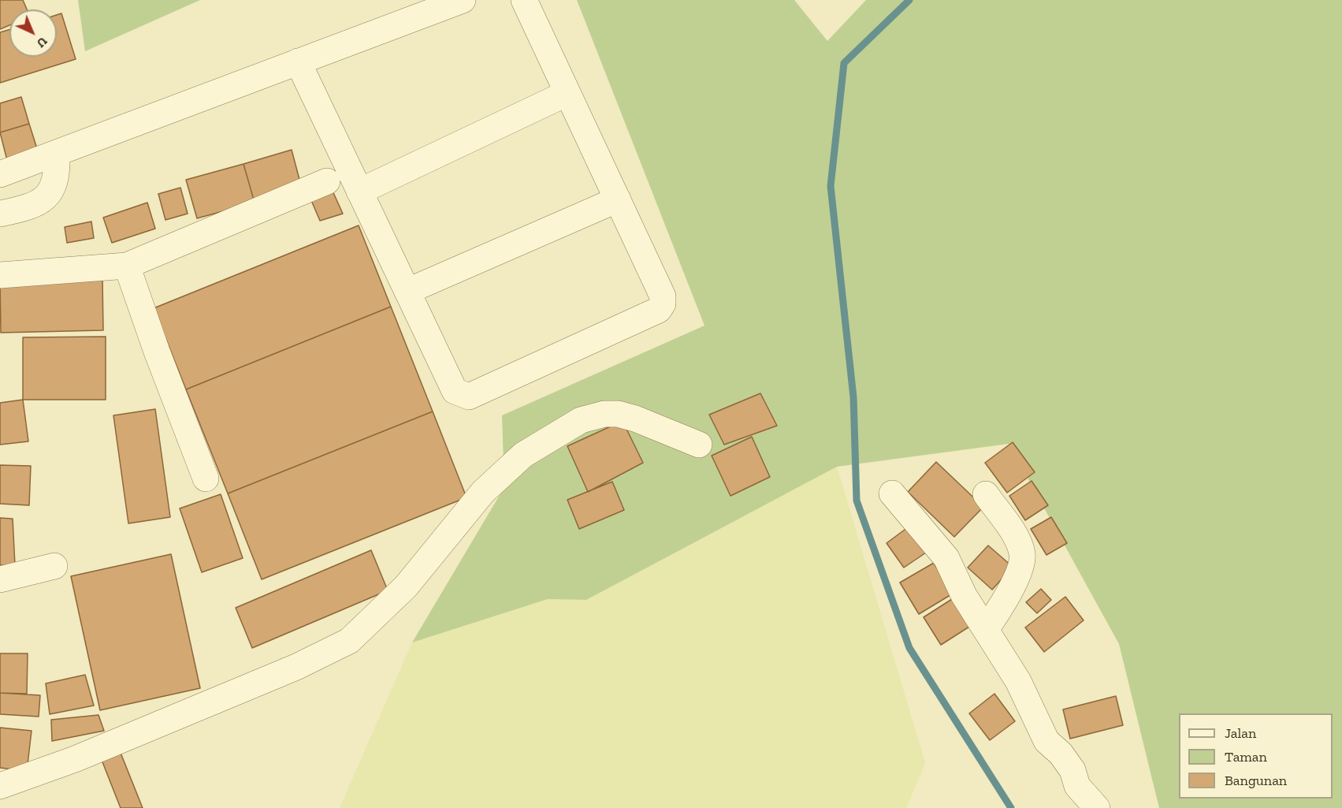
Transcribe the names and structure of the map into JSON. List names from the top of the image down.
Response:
{
  "legend": ["Jalan", "Taman", "Bangunan"],
  "north": "bottom right"
}
